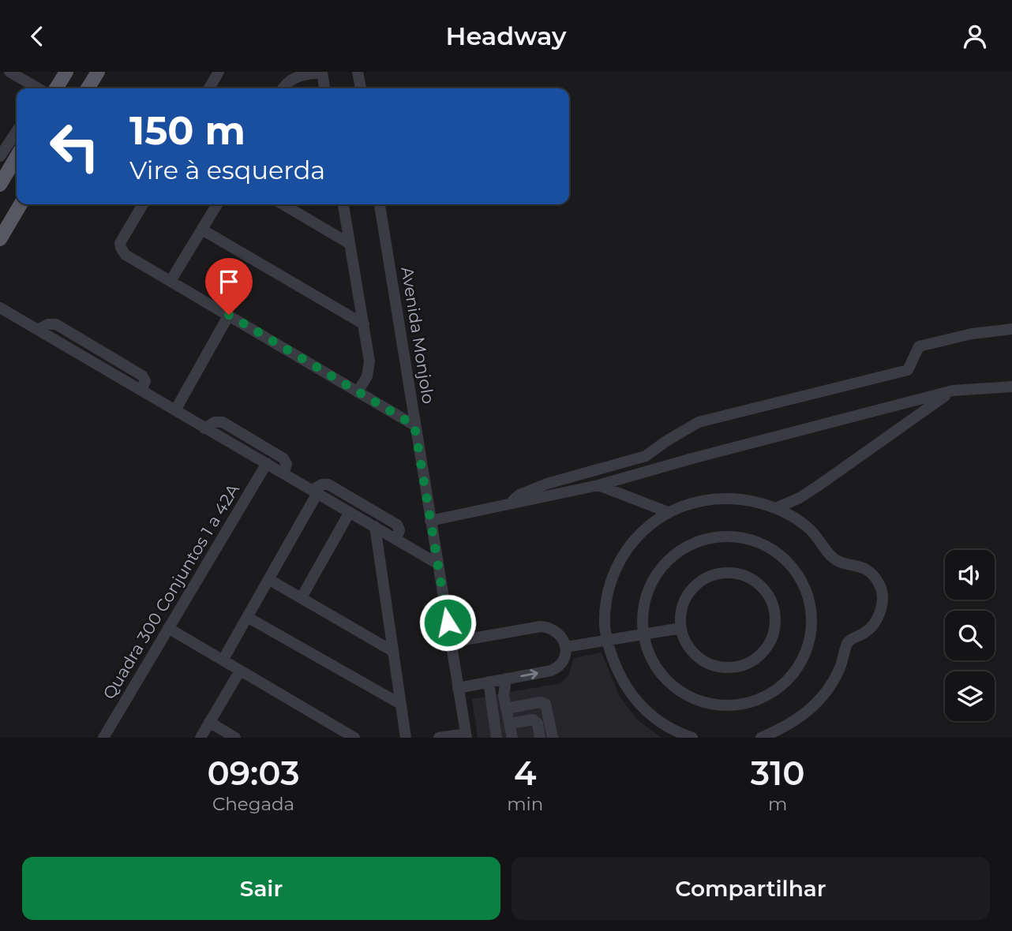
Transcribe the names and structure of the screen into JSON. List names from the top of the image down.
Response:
{
  "streets": {
    "street": ["Avenida Monjolo", "Quadra 300 Conjuntos 1 a 42A"]
  },
  "page": {
    "header": "Headway",
    "turn": ["150 m", "Vire à esquerda"],
    "eta": [
      "09:03",
      "Chegada",
      "4",
      "min",
      "310",
      "m"
    ],
    "buttons": ["Sair", "Compartilhar"]
  }
}
